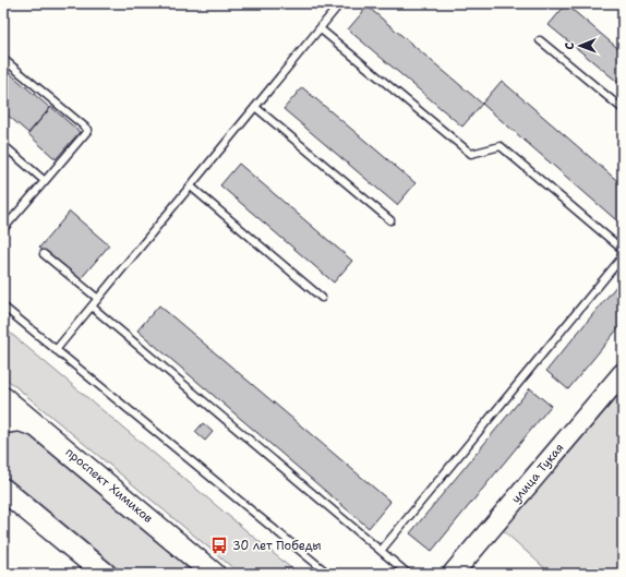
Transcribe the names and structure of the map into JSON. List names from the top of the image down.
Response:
{
  "streets": {
    "main road": ["проспект Химиков"],
    "street": ["улица Тукая"]
  },
  "places": {
    "bus stop": ["30 лет Победы"]
  },
  "north": "left"
}
